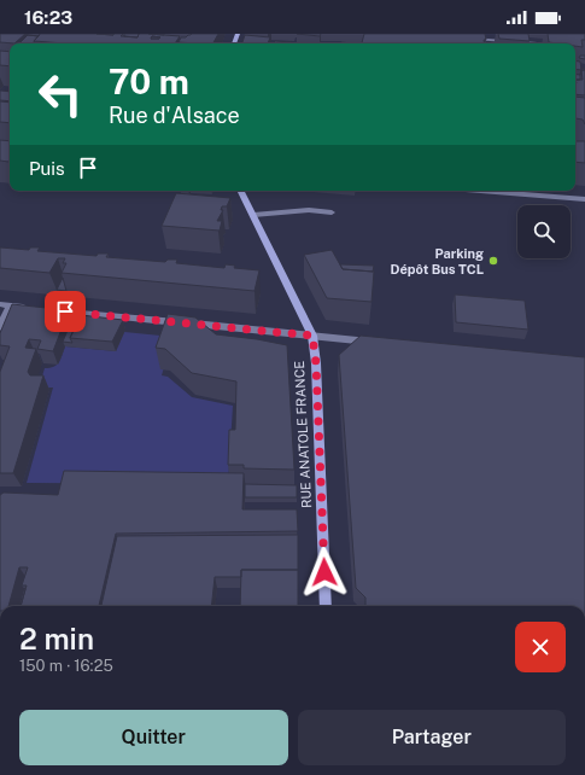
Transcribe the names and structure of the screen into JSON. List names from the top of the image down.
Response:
{
  "streets": {
    "street": ["RUE ANATOLE FRANCE"]
  },
  "places": ["Parking Dépôt Bus TCL"],
  "page": {
    "status": "16:23",
    "turn": ["70 m", "Rue d'Alsace"],
    "then": "Puis",
    "heading": ["2 min", "150 m · 16:25"],
    "buttons": ["Quitter", "Partager"]
  }
}
